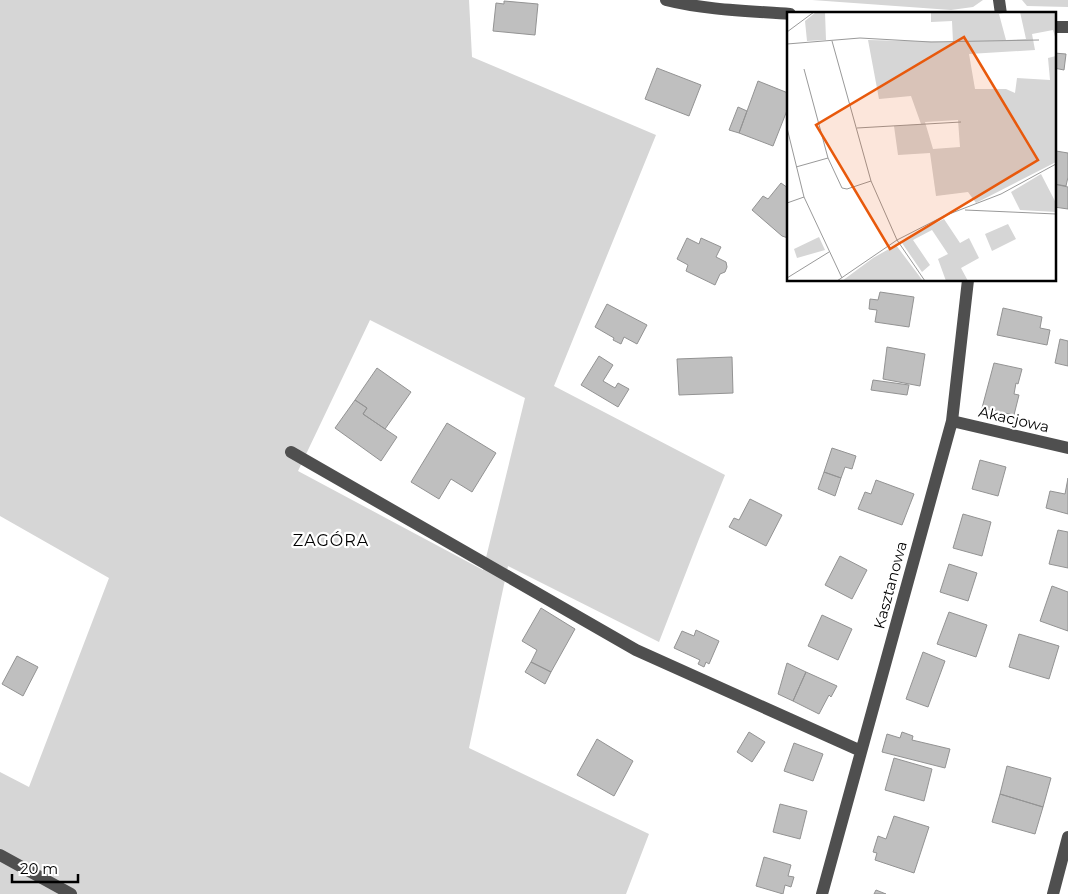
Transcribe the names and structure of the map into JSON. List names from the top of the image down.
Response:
{
  "streets": {
    "street": ["Akacjowa", "Kasztanowa"]
  },
  "crossings": [
    ["Akacjowa", "Kasztanowa"]
  ],
  "districts": ["ZAGÓRA"],
  "scale_bar": "20 m"
}
